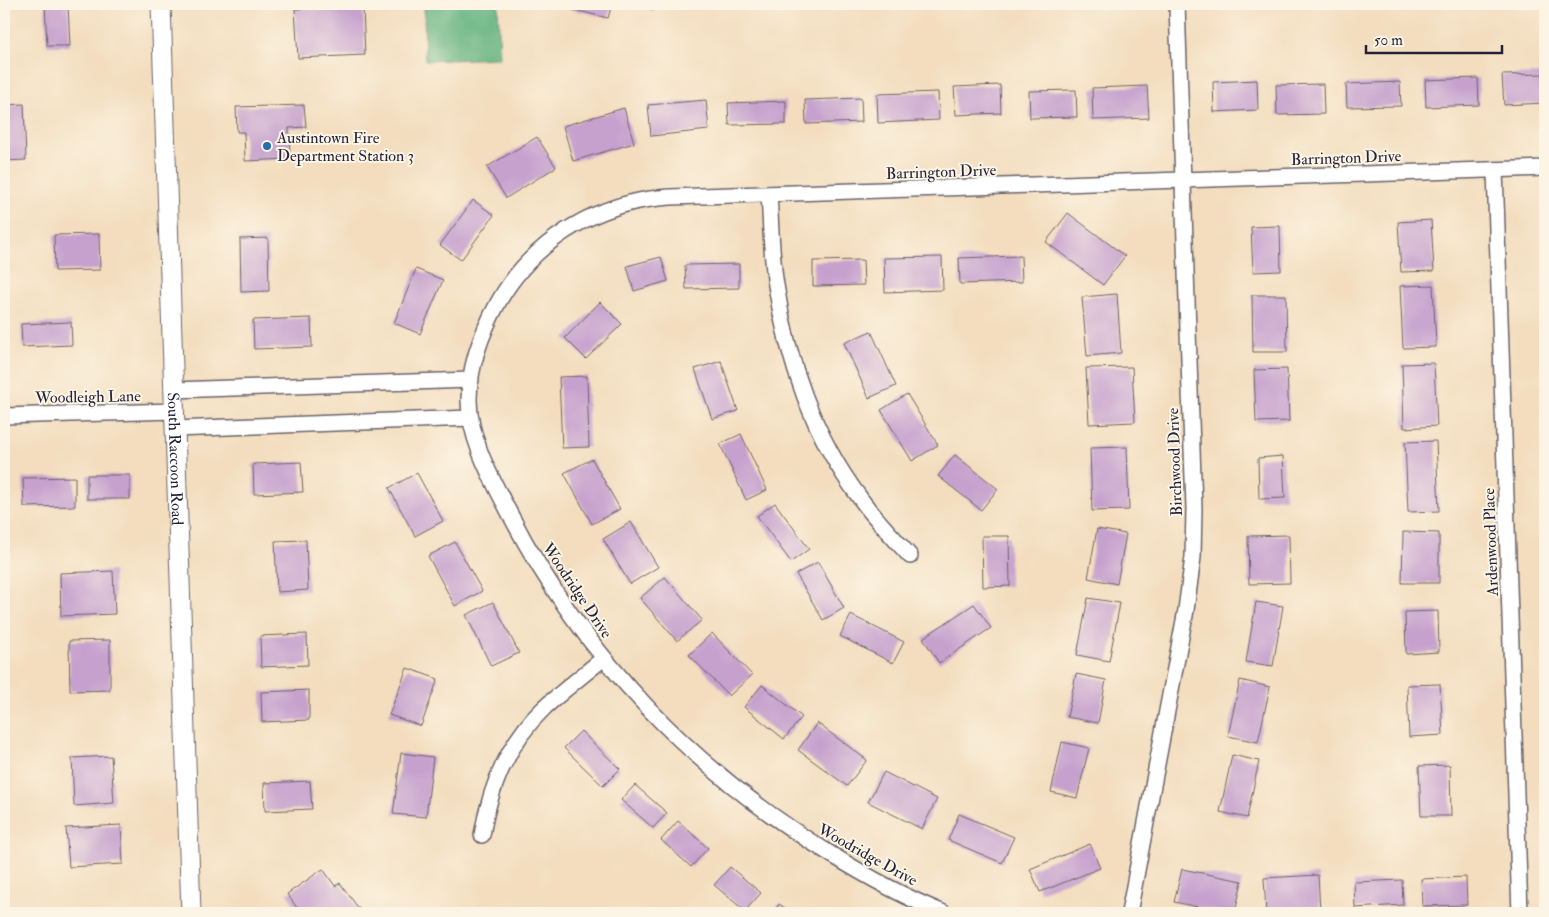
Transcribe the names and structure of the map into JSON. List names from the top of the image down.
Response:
{
  "streets": {
    "street": [
      "Barrington Drive",
      "Woodleigh Lane",
      "South Raccoon Road",
      "Birchwood Drive",
      "Ardenwood Place",
      "Woodridge Drive"
    ]
  },
  "crossings": [
    ["Barrington Drive", "Birchwood Drive"],
    ["Barrington Drive", "Ardenwood Place"],
    ["Barrington Drive", "Woodridge Drive"],
    ["Woodleigh Lane", "South Raccoon Road"]
  ],
  "places": ["Austintown Fire Department Station 3"],
  "scale_bar": "50 m"
}
